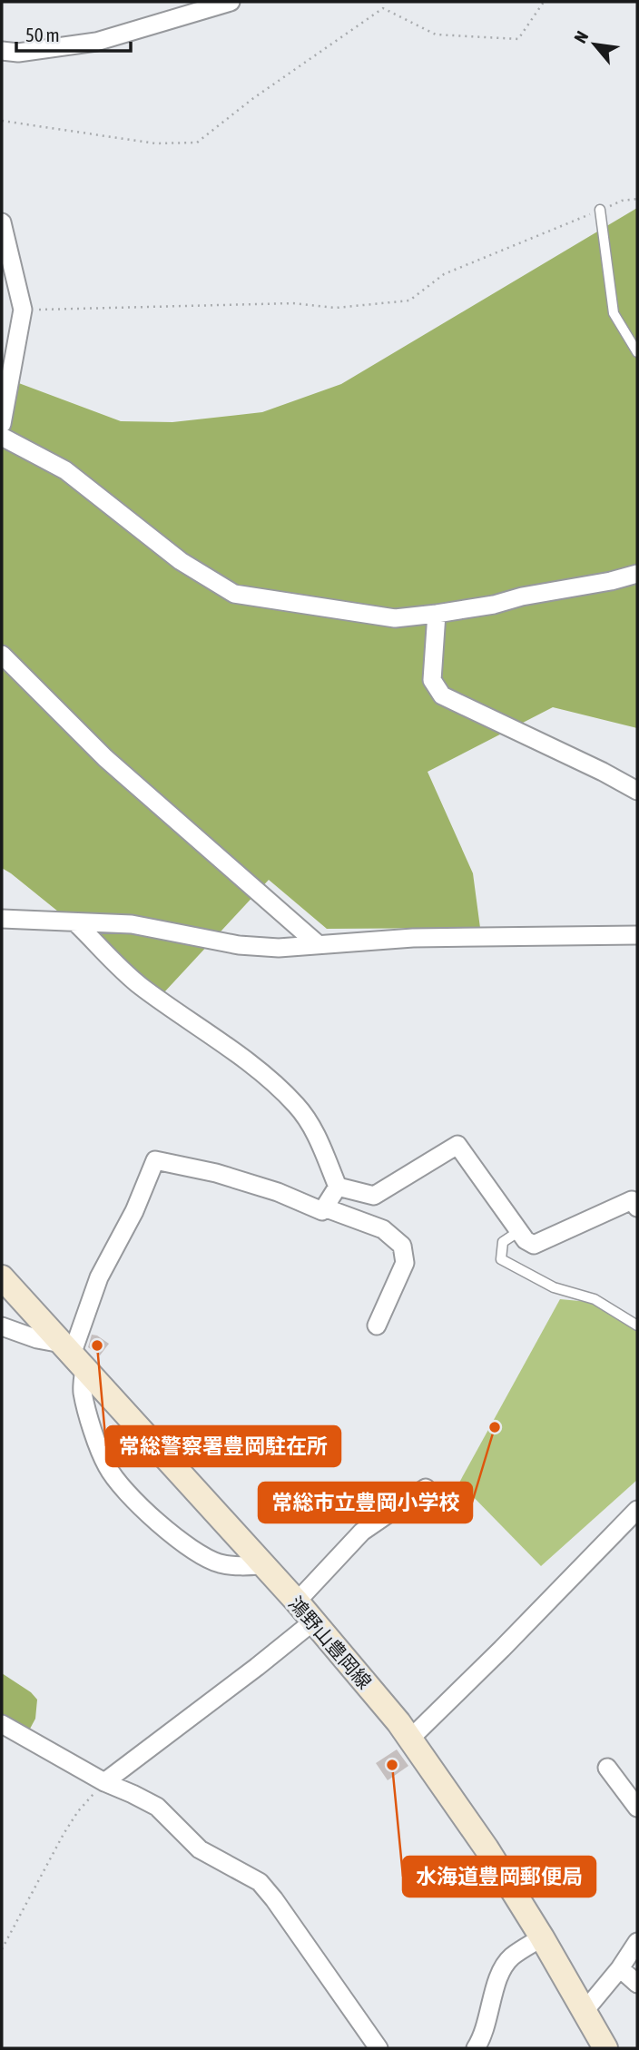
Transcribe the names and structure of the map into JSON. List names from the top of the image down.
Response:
{
  "streets": {
    "main road": ["鴻野山豊岡線"]
  },
  "places": ["常総警察署豊岡駐在所", "常総市立豊岡小学校", "水海道豊岡郵便局"],
  "scale_bar": "50 m",
  "north": "top left"
}
